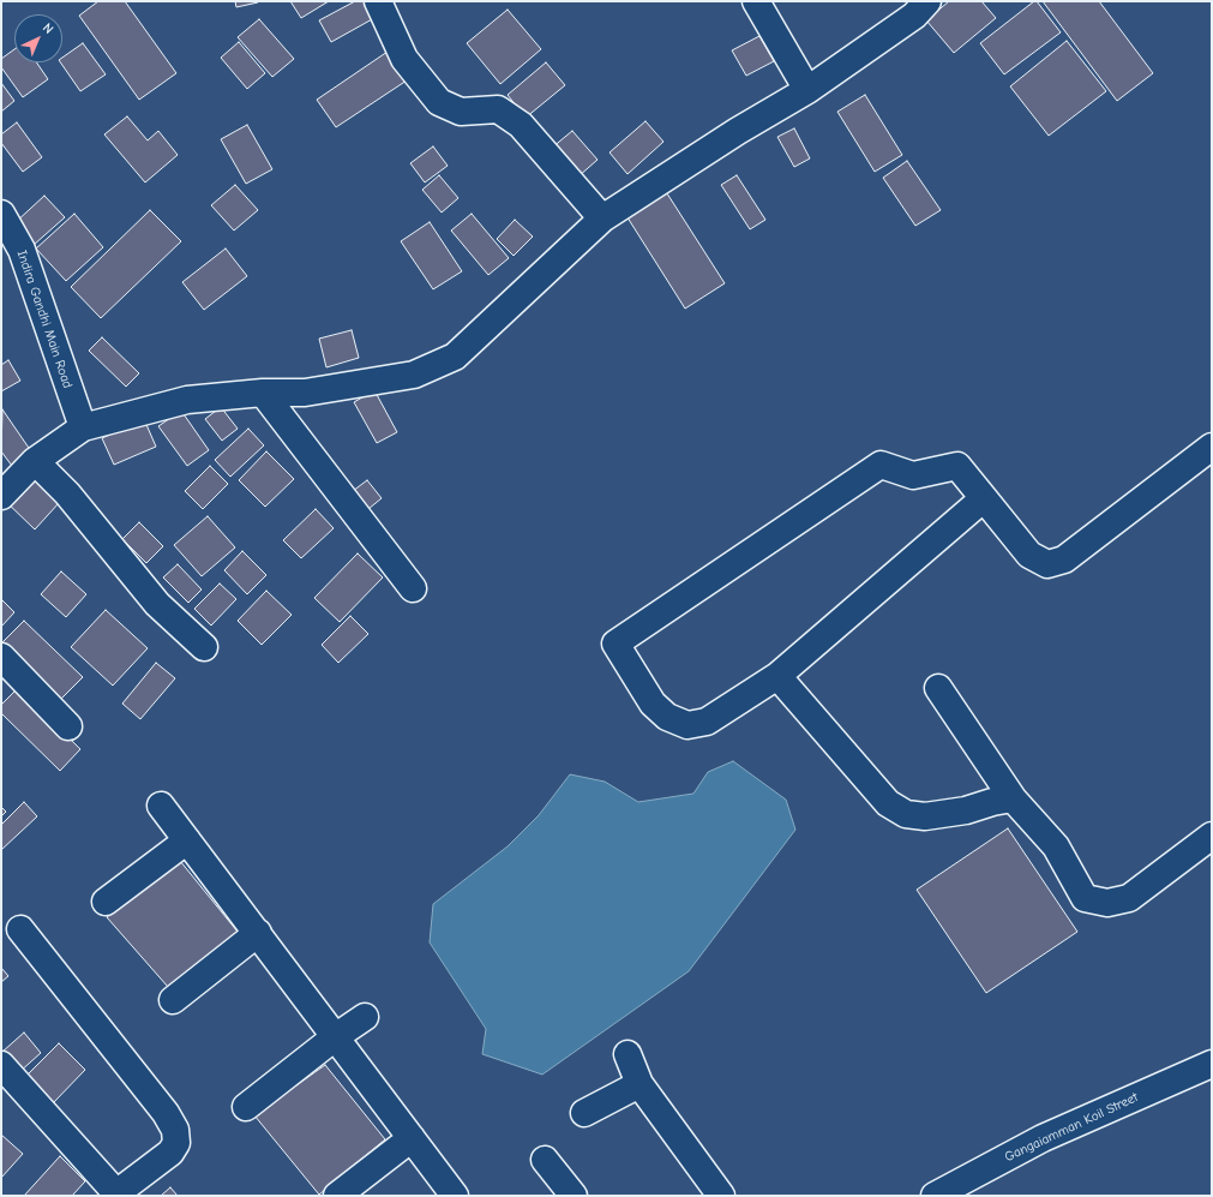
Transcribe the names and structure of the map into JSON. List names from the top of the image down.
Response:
{
  "streets": {
    "street": ["Indira Gandhi Main Road", "Gangaiamman Koil Street"]
  },
  "north": "top right"
}
